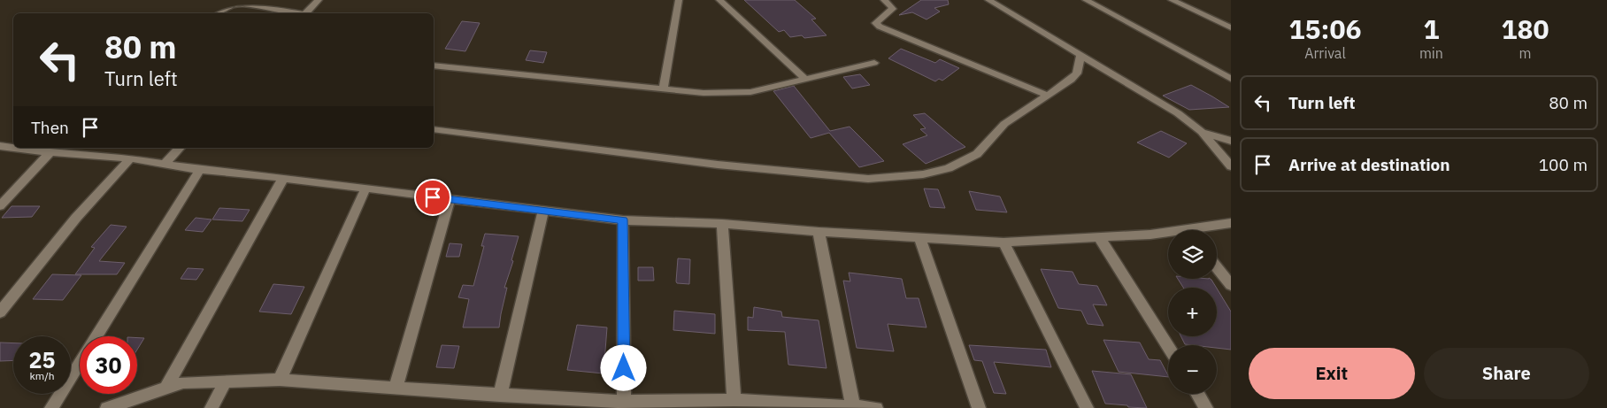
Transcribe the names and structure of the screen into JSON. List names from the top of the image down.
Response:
{
  "page": {
    "eta": [
      "15:06",
      "Arrival",
      "1",
      "min",
      "180",
      "m"
    ],
    "turn": ["80 m", "Turn left"],
    "list": [
      {
        "name": "Turn left",
        "value": "80 m"
      },
      {
        "name": "Arrive at destination",
        "value": "100 m"
      }
    ],
    "then": "Then",
    "map_buttons": ["+", "−"],
    "speed": "25 km/h",
    "limit": "30",
    "buttons": ["Exit", "Share"]
  }
}
